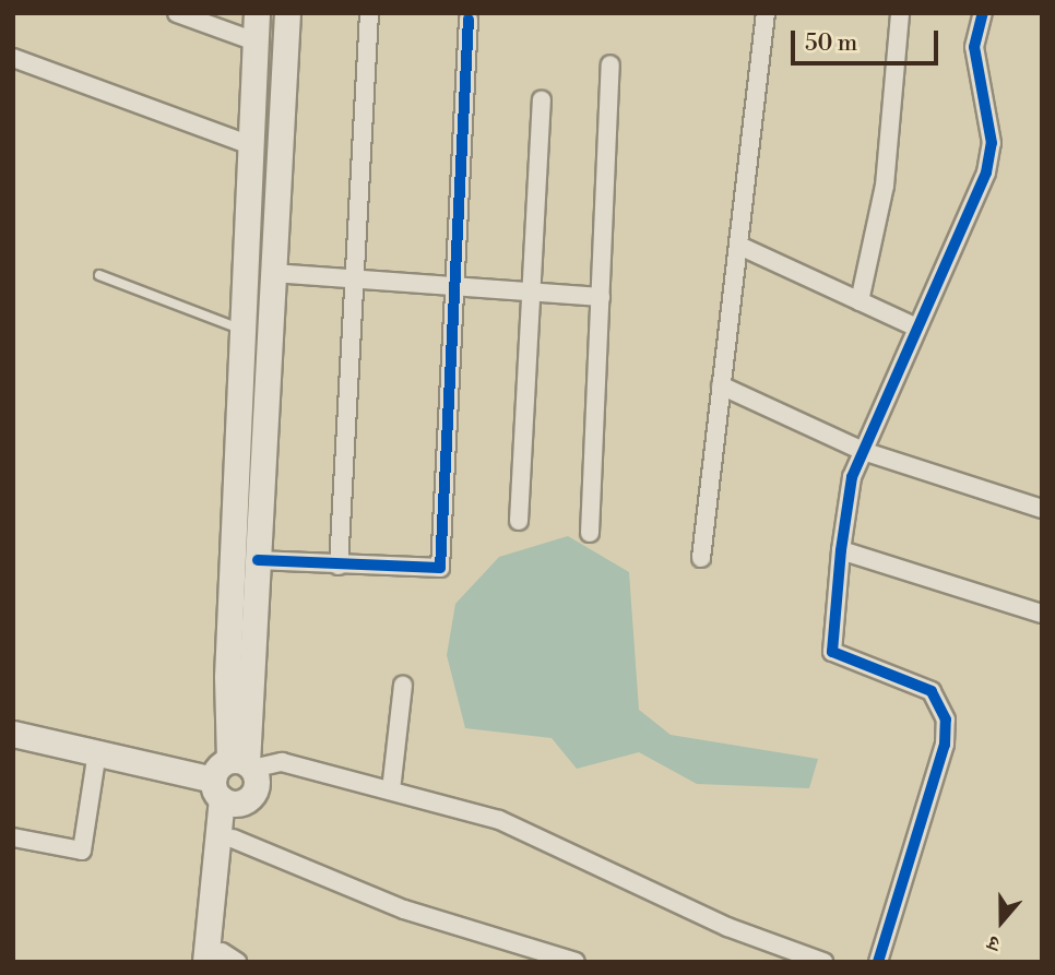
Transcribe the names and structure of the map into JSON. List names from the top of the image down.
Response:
{
  "scale_bar": "50 m",
  "north": "bottom"
}
